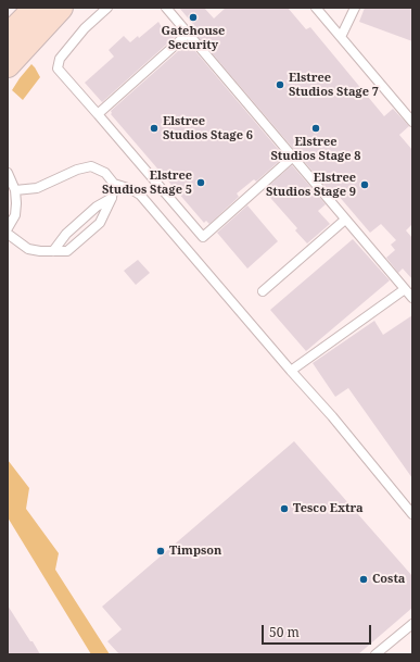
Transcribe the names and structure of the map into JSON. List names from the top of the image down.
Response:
{
  "places": [
    "Gatehouse Security",
    "Elstree Studios Stage 7",
    "Elstree Studios Stage 6",
    "Elstree Studios Stage 8",
    "Elstree Studios Stage 5",
    "Elstree Studios Stage 9",
    "Tesco Extra",
    "Timpson",
    "Costa"
  ],
  "scale_bar": "50 m"
}
